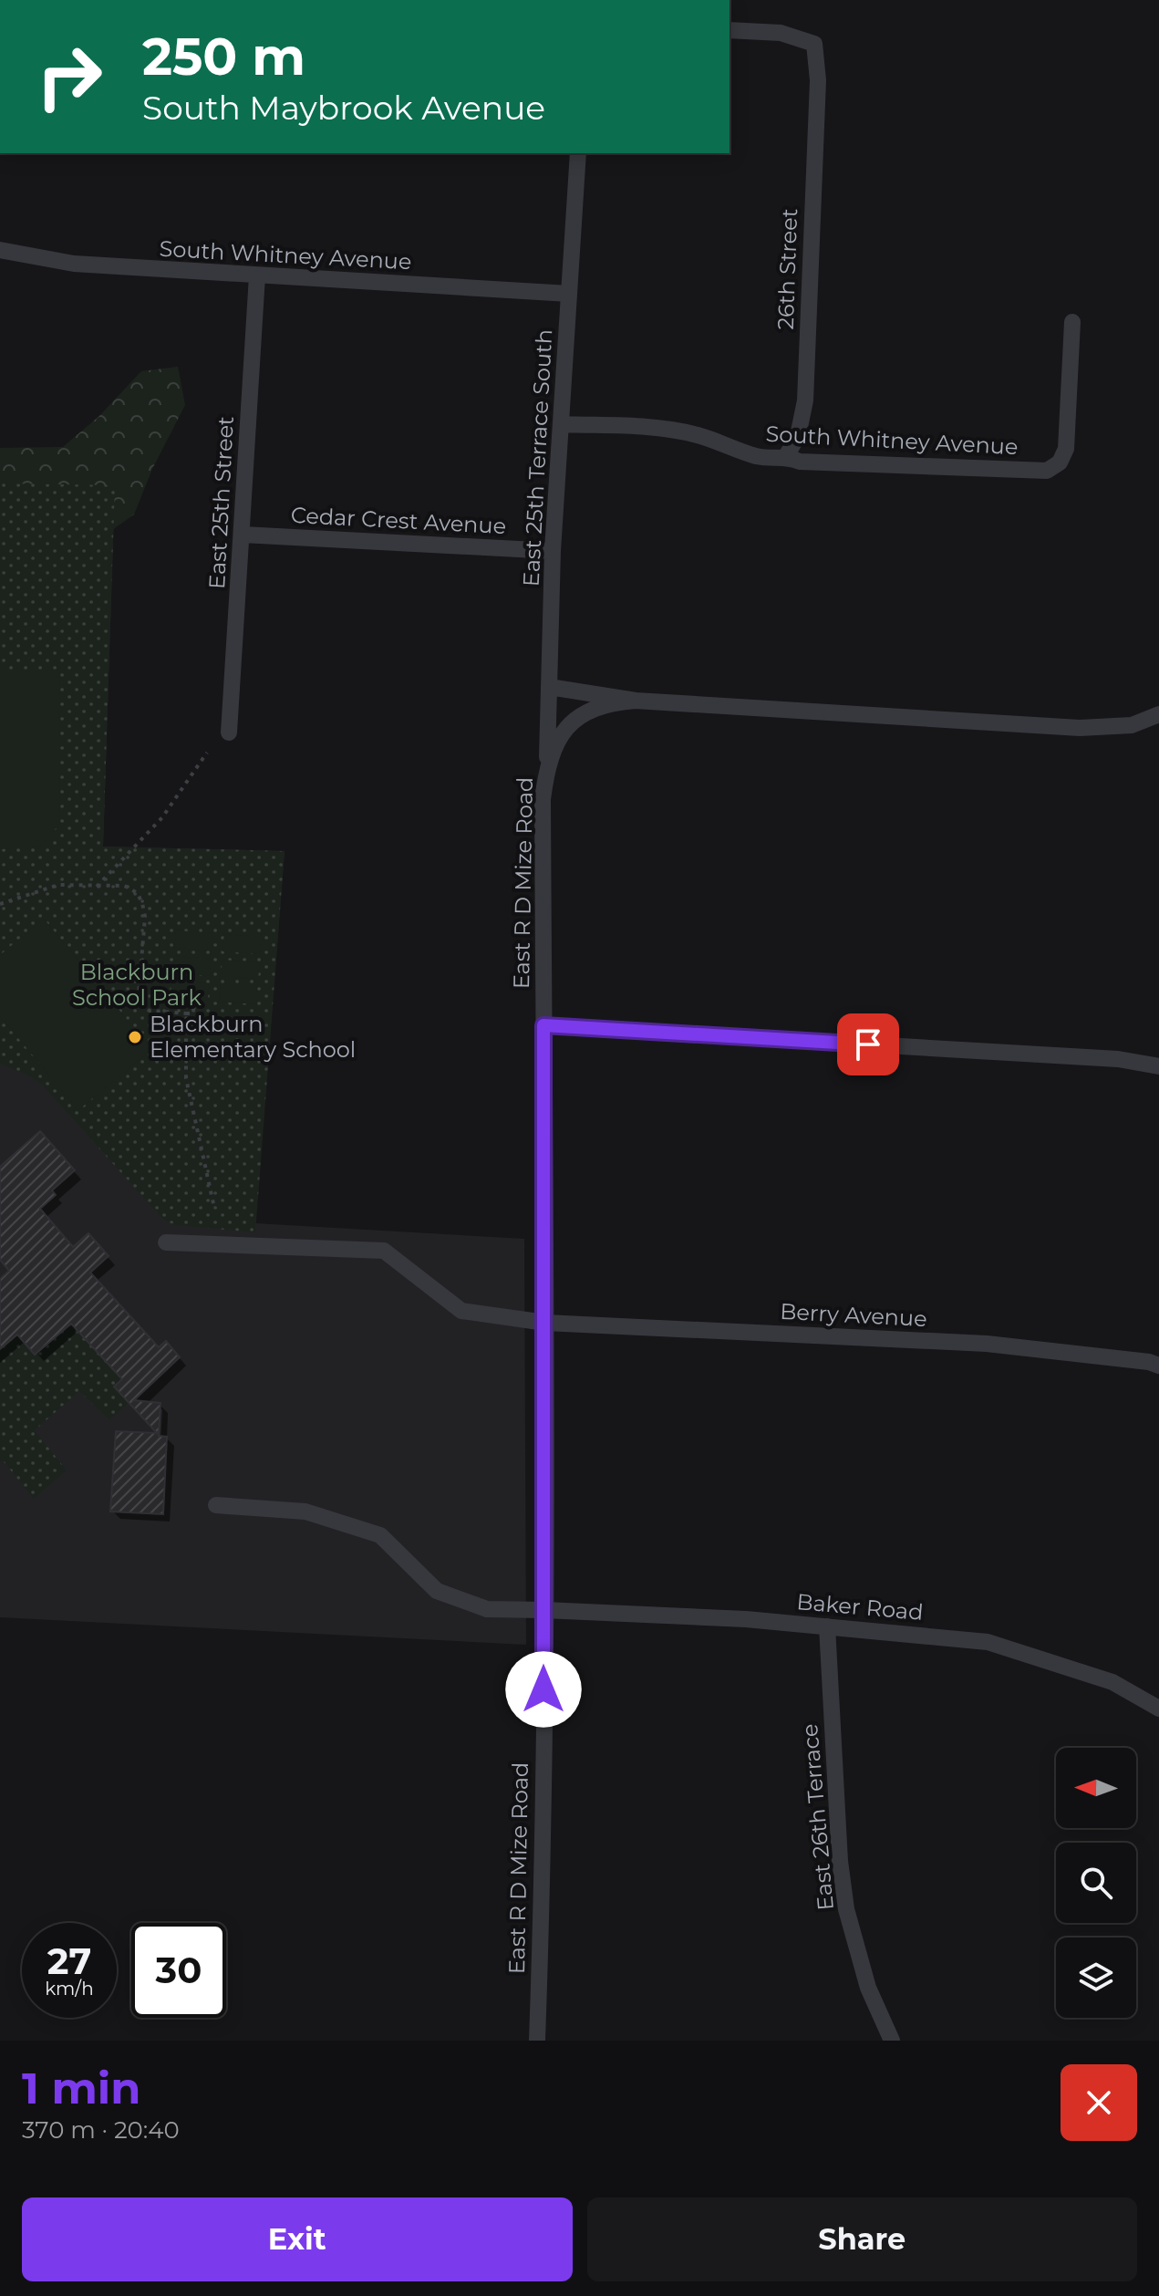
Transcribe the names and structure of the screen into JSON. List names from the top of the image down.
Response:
{
  "streets": {
    "street": [
      "South Whitney Avenue",
      "26th Street",
      "East 25th Terrace South",
      "East 25th Street",
      "Cedar Crest Avenue",
      "East R D Mize Road",
      "Berry Avenue",
      "Baker Road",
      "East 26th Terrace"
    ]
  },
  "crossings": [
    ["South Whitney Avenue", "26th Street"],
    ["South Whitney Avenue", "East 25th Terrace South"],
    ["South Whitney Avenue", "East 25th Street"],
    ["East 25th Terrace South", "Cedar Crest Avenue"],
    ["East 25th Terrace South", "East R D Mize Road"],
    ["East 25th Street", "Cedar Crest Avenue"],
    ["East R D Mize Road", "Berry Avenue"],
    ["East R D Mize Road", "Baker Road"],
    ["Baker Road", "East 26th Terrace"]
  ],
  "parks": ["Blackburn School Park"],
  "places": ["Blackburn Elementary School"],
  "north": "left",
  "page": {
    "turn": ["250 m", "South Maybrook Avenue"],
    "speed": "27 km/h",
    "limit": "30",
    "heading": ["1 min", "370 m · 20:40"],
    "buttons": ["Exit", "Share"]
  }
}
